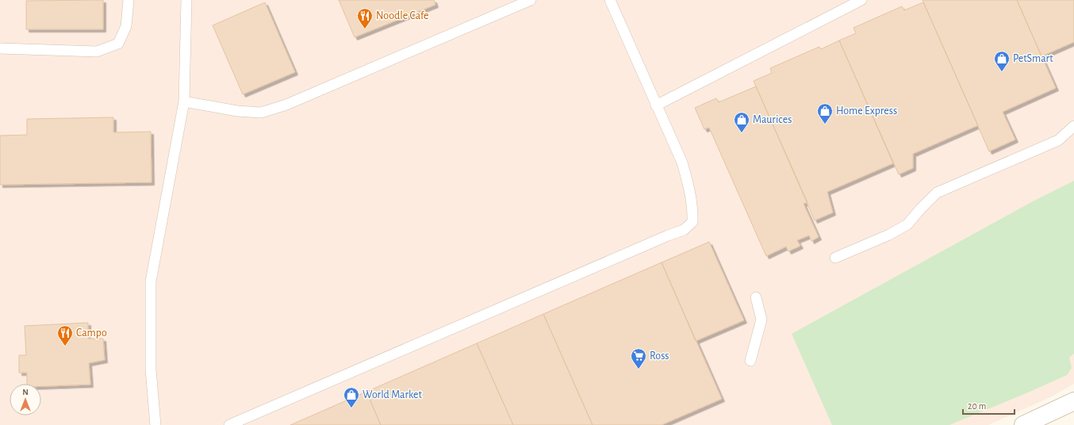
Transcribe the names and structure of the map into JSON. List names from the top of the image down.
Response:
{
  "places": {
    "restaurant": ["Noodle Cafe", "Campo"],
    "shop": [
      "PetSmart",
      "Home Express",
      "Maurices",
      "World Market"
    ],
    "supermarket": ["Ross"]
  },
  "scale_bar": "20 m",
  "north": "top"
}
